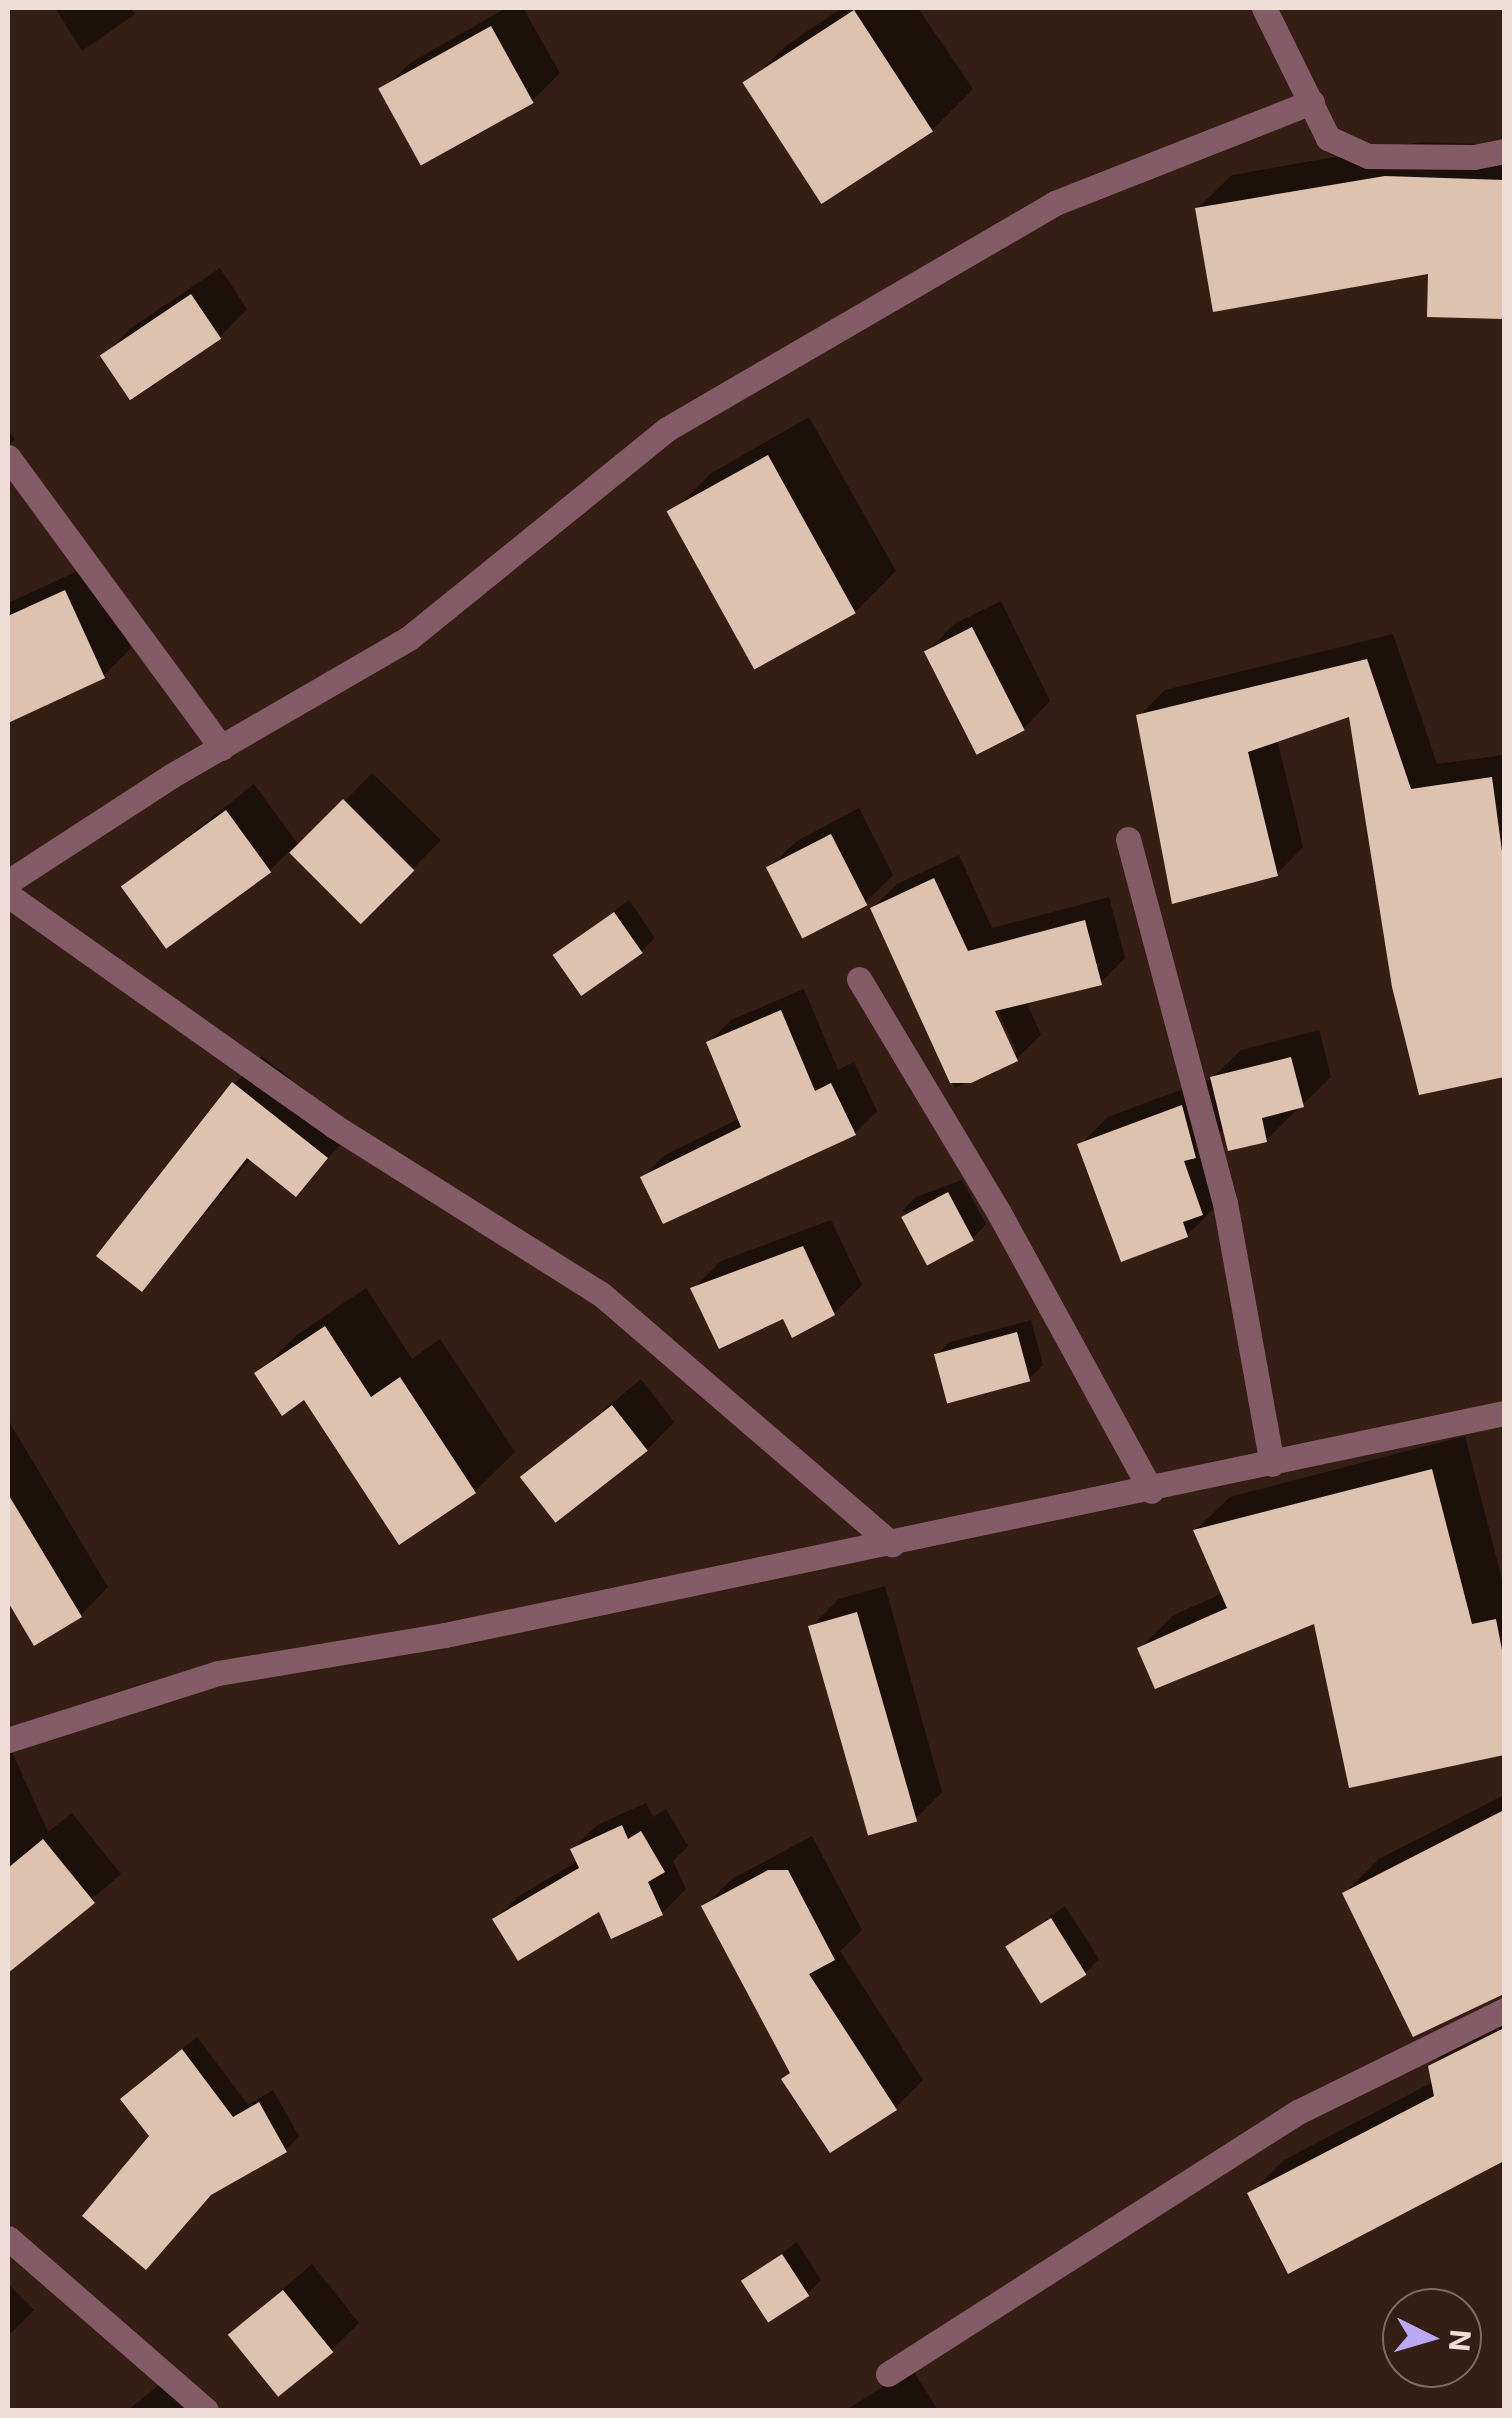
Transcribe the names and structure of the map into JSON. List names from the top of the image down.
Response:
{
  "north": "right"
}
